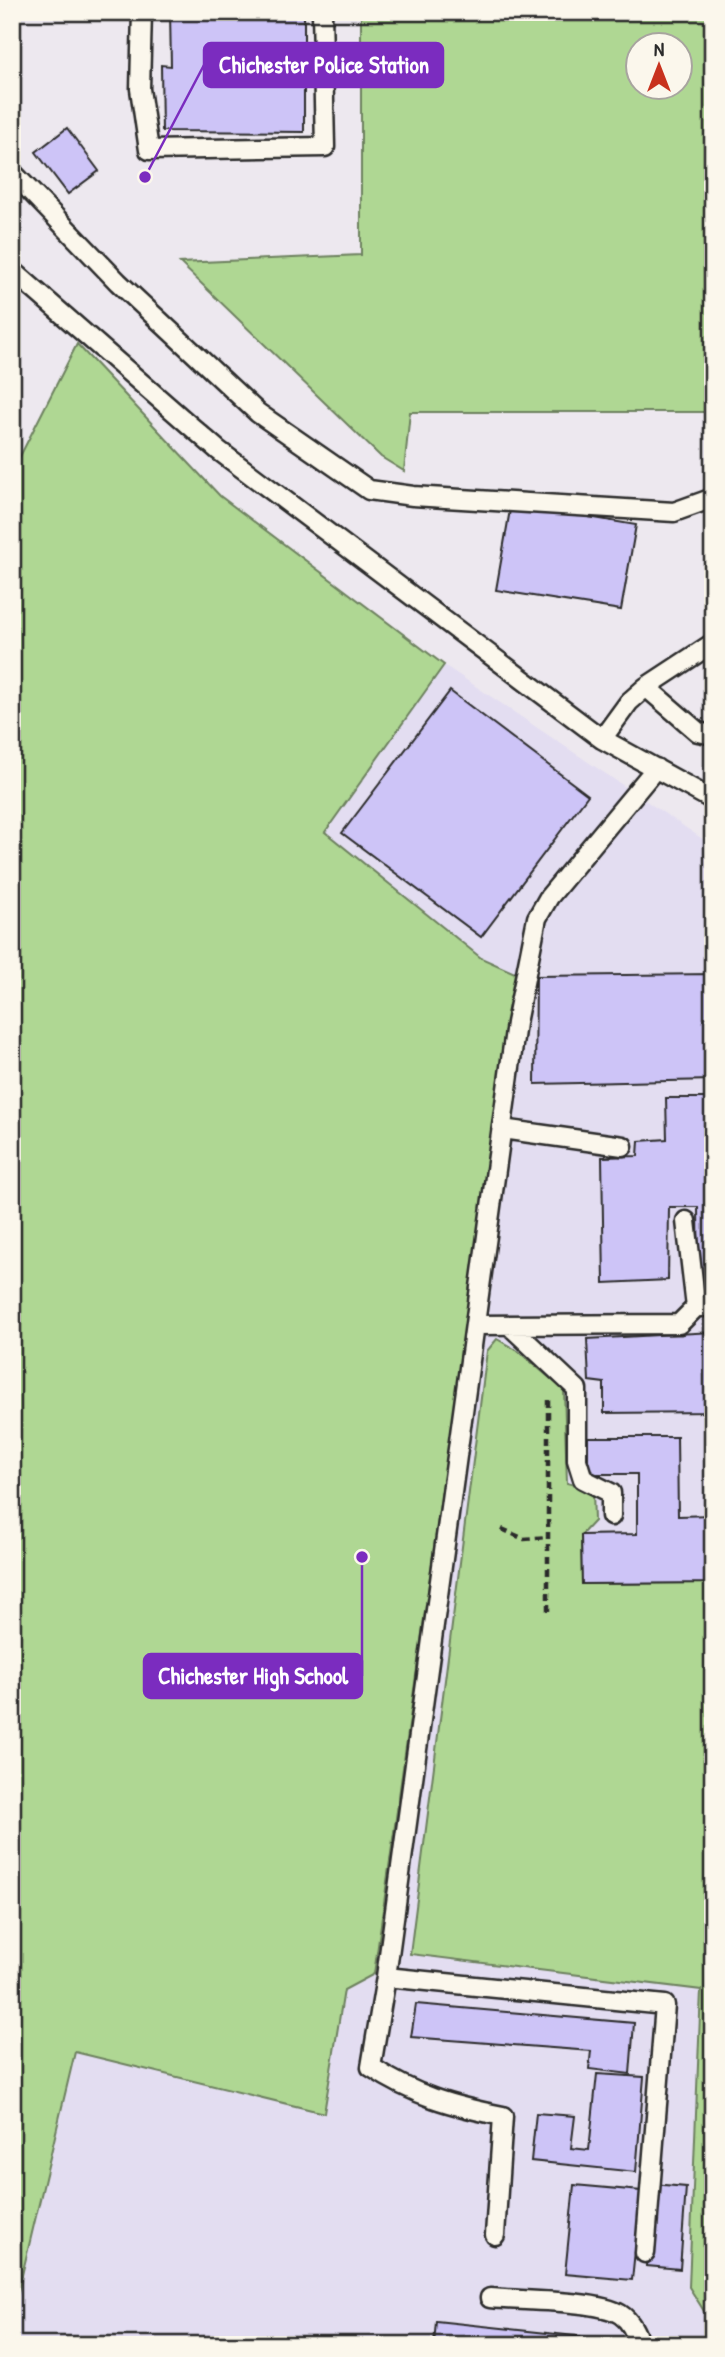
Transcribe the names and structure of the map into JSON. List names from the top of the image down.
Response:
{
  "places": ["Chichester Police Station", "Chichester High School"],
  "north": "top"
}
